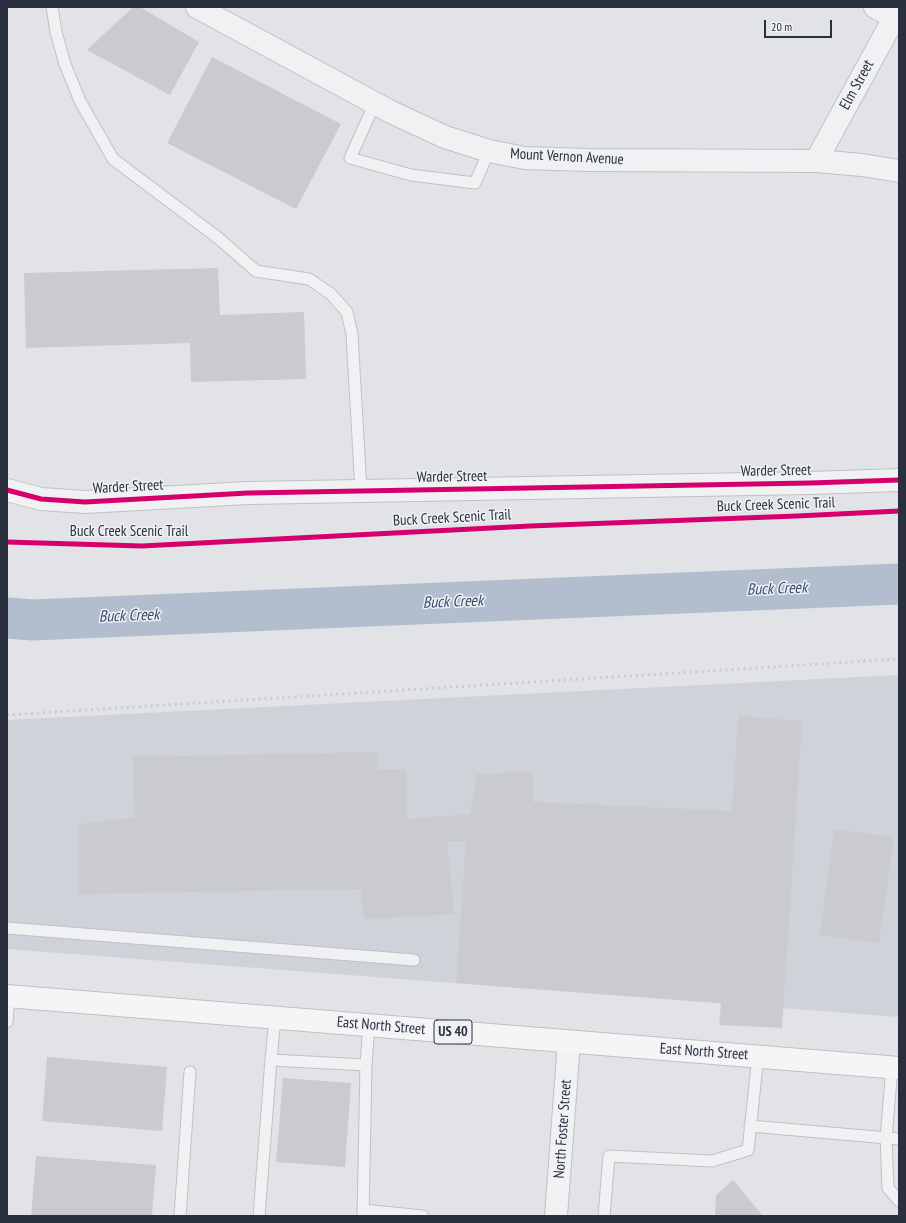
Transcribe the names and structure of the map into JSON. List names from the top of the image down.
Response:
{
  "streets": {
    "main road": ["East North Street", "US 40"],
    "street": [
      "Elm Street",
      "Mount Vernon Avenue",
      "Warder Street",
      "North Foster Street"
    ],
    "cycle path": ["Buck Creek Scenic Trail"]
  },
  "crossings": [
    ["Elm Street", "Mount Vernon Avenue"],
    ["East North Street", "North Foster Street"]
  ],
  "water": ["Buck Creek"],
  "scale_bar": "20 m"
}
